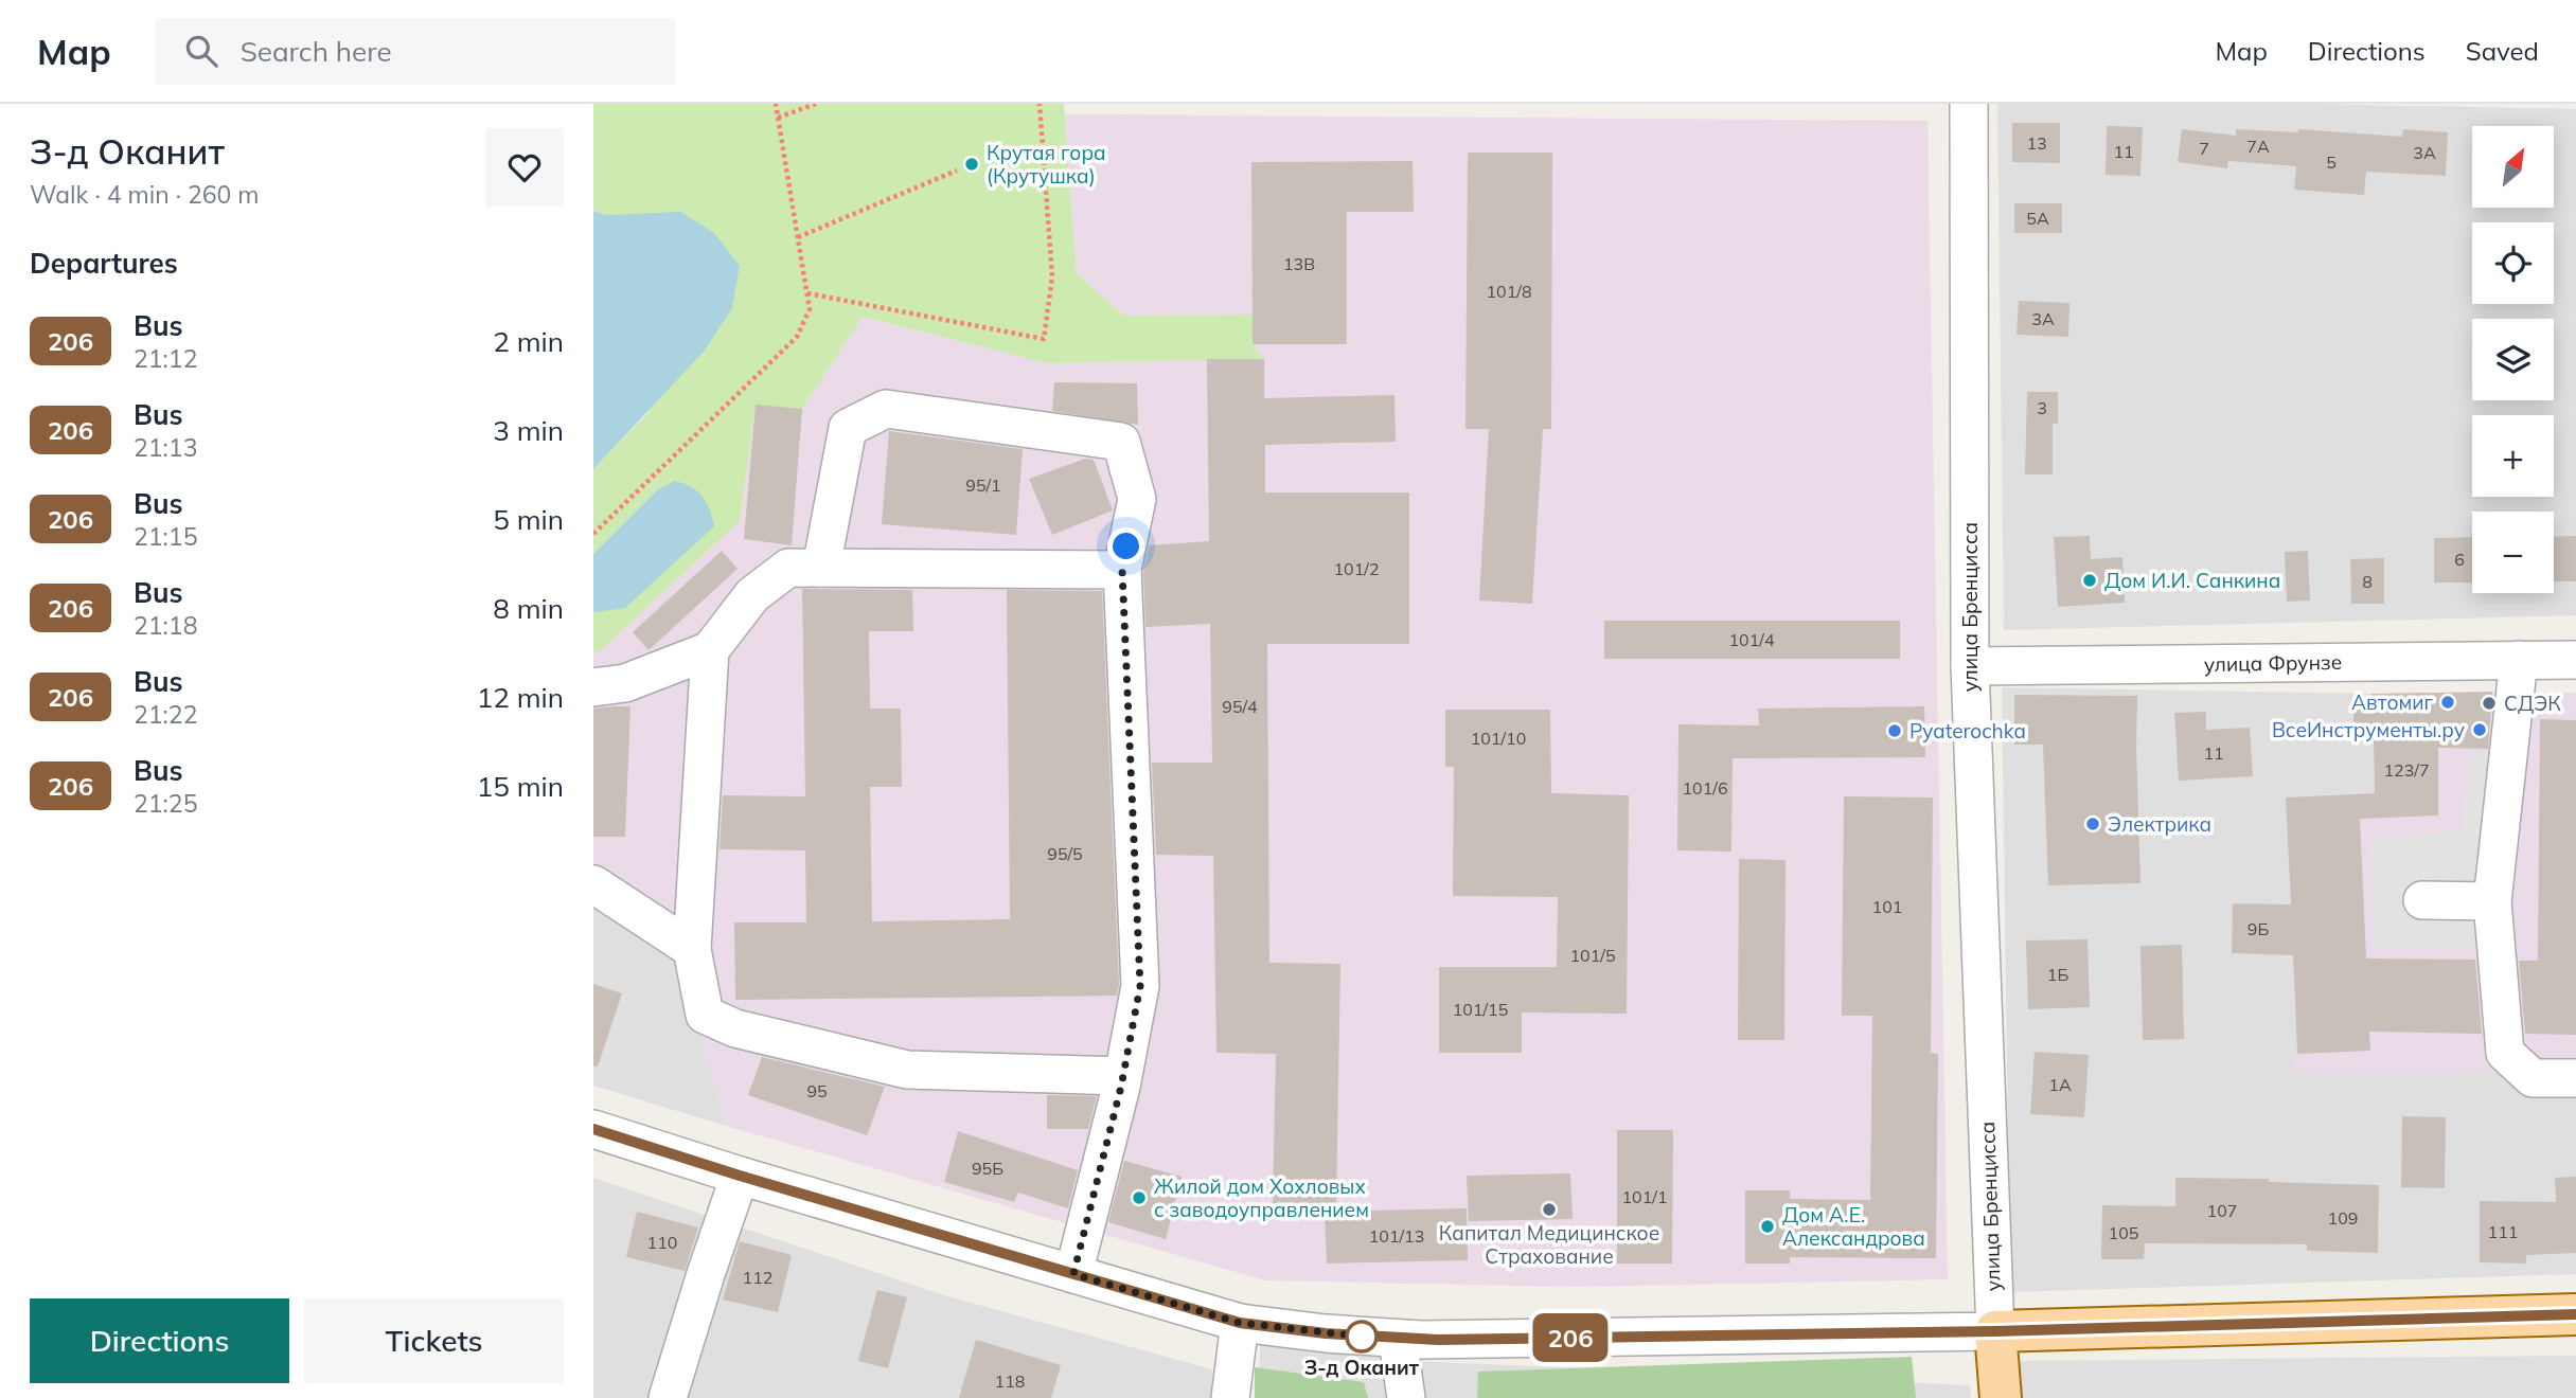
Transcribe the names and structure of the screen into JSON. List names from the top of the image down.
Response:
{
  "streets": {
    "street": ["улица Бренцисса", "улица Фрунзе"]
  },
  "crossings": [
    ["улица Бренцисса", "улица Фрунзе"]
  ],
  "places": [
    "Крутая гора (Крутушка)",
    "Дом И.И. Санкина",
    "Автомиг",
    "СДЭК",
    "ВсеИнструменты.ру",
    "Pyaterochka",
    "Электрика",
    "Жилой дом Хохловых с заводоуправлением",
    "Капитал Медицинское Страхование",
    "Дом А.Е. Александрова",
    "З-д Оканит"
  ],
  "lines": ["bus line 206"],
  "house_numbers": [
    "13",
    "7А",
    "7",
    "11",
    "3А",
    "5",
    "5А",
    "13В",
    "101/8",
    "3А",
    "3",
    "95/1",
    "6",
    "101/2",
    "8",
    "101/4",
    "95/4",
    "101/10",
    "11",
    "123/7",
    "101/6",
    "95/5",
    "101",
    "9Б",
    "101/5",
    "1Б",
    "101/15",
    "1А",
    "95",
    "95Б",
    "101/1",
    "107",
    "109",
    "111",
    "105",
    "101/13",
    "110",
    "112",
    "118"
  ],
  "north": "top right",
  "page": {
    "header": "Map",
    "search": "Search here",
    "nav": ["Map", "Directions", "Saved"],
    "heading": [
      ["З-д Оканит", "Walk · 4 min · 260 m"],
      "Departures"
    ],
    "on_map": "206",
    "map_buttons": ["+", "−"],
    "list": [
      {
        "mark": "206",
        "name": "Bus",
        "note": "21:12",
        "value": "2 min"
      },
      {
        "mark": "206",
        "name": "Bus",
        "note": "21:13",
        "value": "3 min"
      },
      {
        "mark": "206",
        "name": "Bus",
        "note": "21:15",
        "value": "5 min"
      },
      {
        "mark": "206",
        "name": "Bus",
        "note": "21:18",
        "value": "8 min"
      },
      {
        "mark": "206",
        "name": "Bus",
        "note": "21:22",
        "value": "12 min"
      },
      {
        "mark": "206",
        "name": "Bus",
        "note": "21:25",
        "value": "15 min"
      }
    ],
    "buttons": ["Directions", "Tickets"]
  }
}
